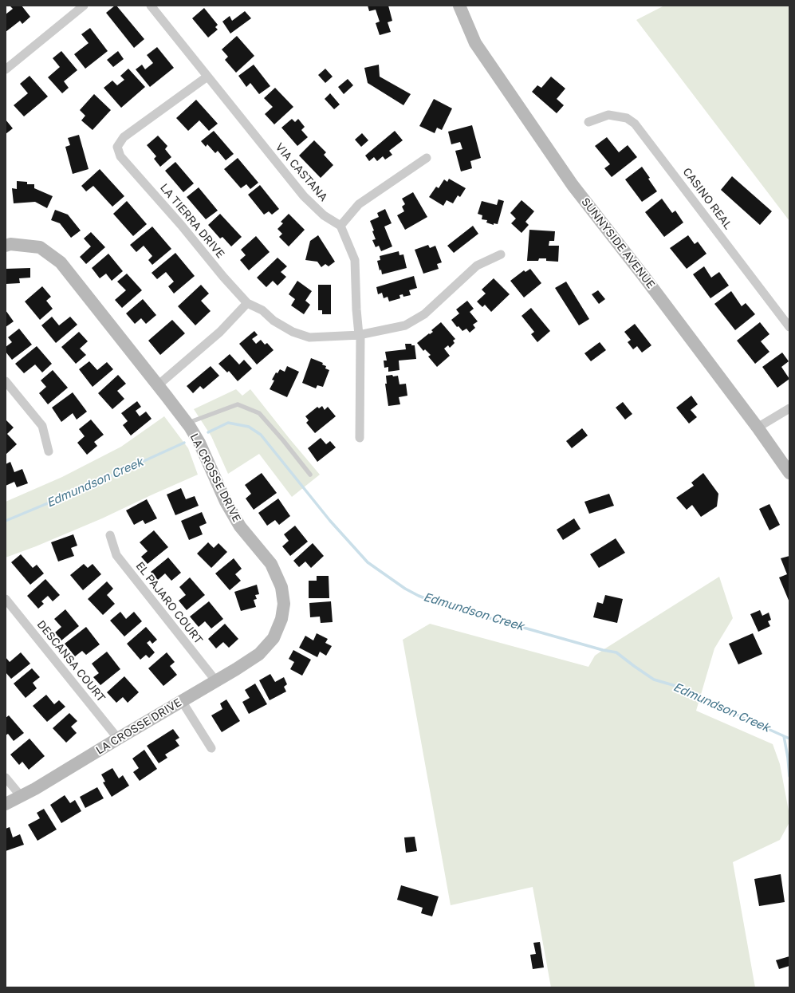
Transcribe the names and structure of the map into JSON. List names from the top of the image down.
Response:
{
  "streets": {
    "street": [
      "VIA CASTANA",
      "CASINO REAL",
      "LA TIERRA DRIVE",
      "SUNNYSIDE AVENUE",
      "LA CROSSE DRIVE",
      "EL PAJARO COURT",
      "DESCANSA COURT"
    ]
  },
  "crossings": [
    ["VIA CASTANA", "LA TIERRA DRIVE"],
    ["LA CROSSE DRIVE", "EL PAJARO COURT"],
    ["LA CROSSE DRIVE", "DESCANSA COURT"]
  ],
  "water": ["Edmundson Creek"]
}
